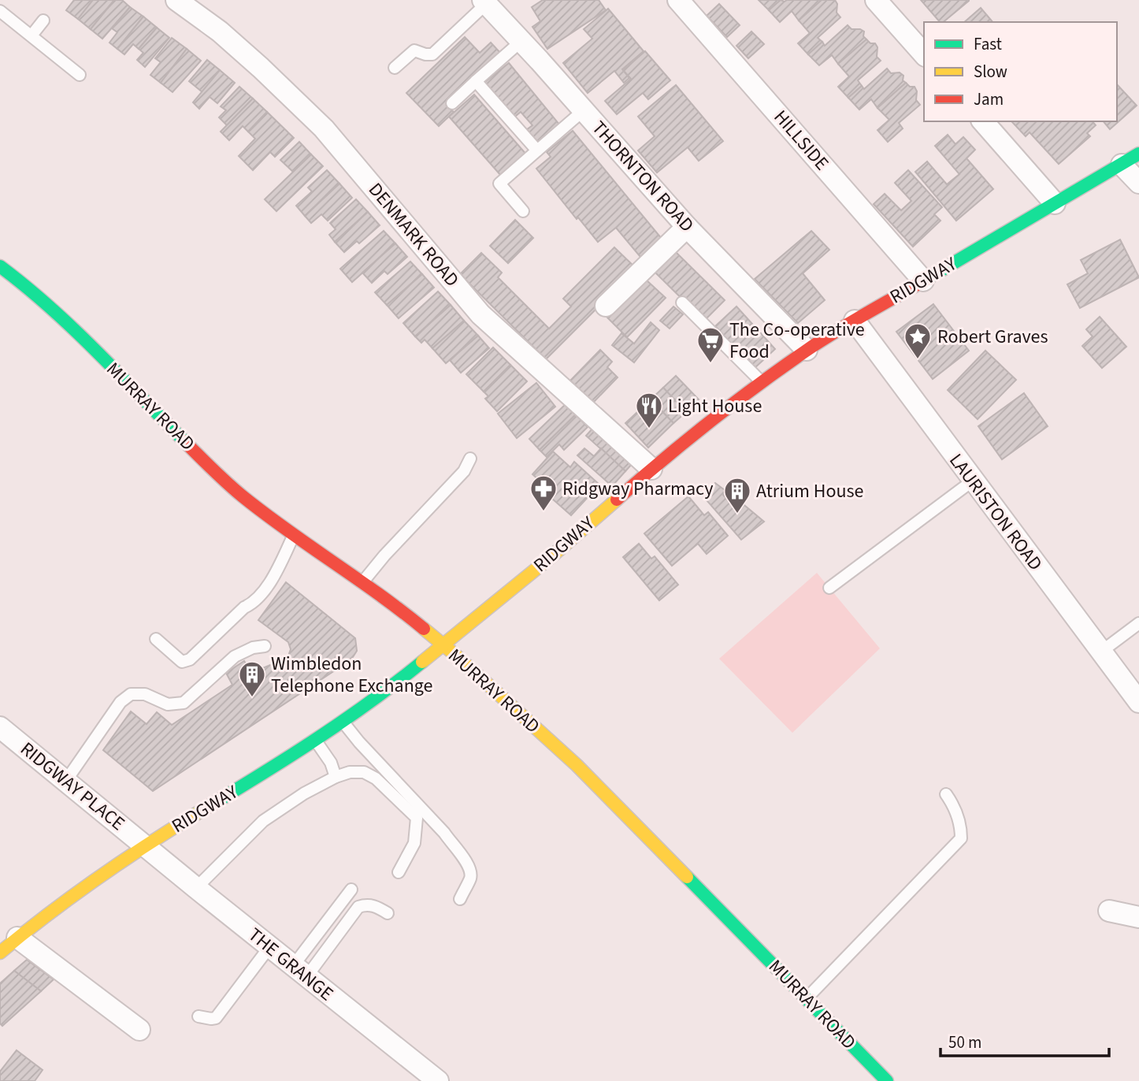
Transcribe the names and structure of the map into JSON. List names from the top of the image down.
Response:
{
  "streets": {
    "street": [
      "HILLSIDE",
      "THORNTON ROAD",
      "DENMARK ROAD",
      "RIDGWAY",
      "MURRAY ROAD",
      "LAURISTON ROAD",
      "RIDGWAY PLACE",
      "THE GRANGE"
    ]
  },
  "crossings": [
    ["HILLSIDE", "RIDGWAY"],
    ["THORNTON ROAD", "RIDGWAY"],
    ["DENMARK ROAD", "RIDGWAY"],
    ["RIDGWAY", "MURRAY ROAD"],
    ["RIDGWAY", "LAURISTON ROAD"],
    ["RIDGWAY", "RIDGWAY PLACE"],
    ["RIDGWAY", "THE GRANGE"],
    ["RIDGWAY PLACE", "THE GRANGE"]
  ],
  "places": {
    "place": ["Robert Graves"],
    "supermarket": ["The Co-operative Food"],
    "restaurant": ["Light House"],
    "pharmacy": ["Ridgway Pharmacy"],
    "building": ["Atrium House", "Wimbledon Telephone Exchange"]
  },
  "legend": ["Fast", "Slow", "Jam"],
  "scale_bar": "50 m"
}
